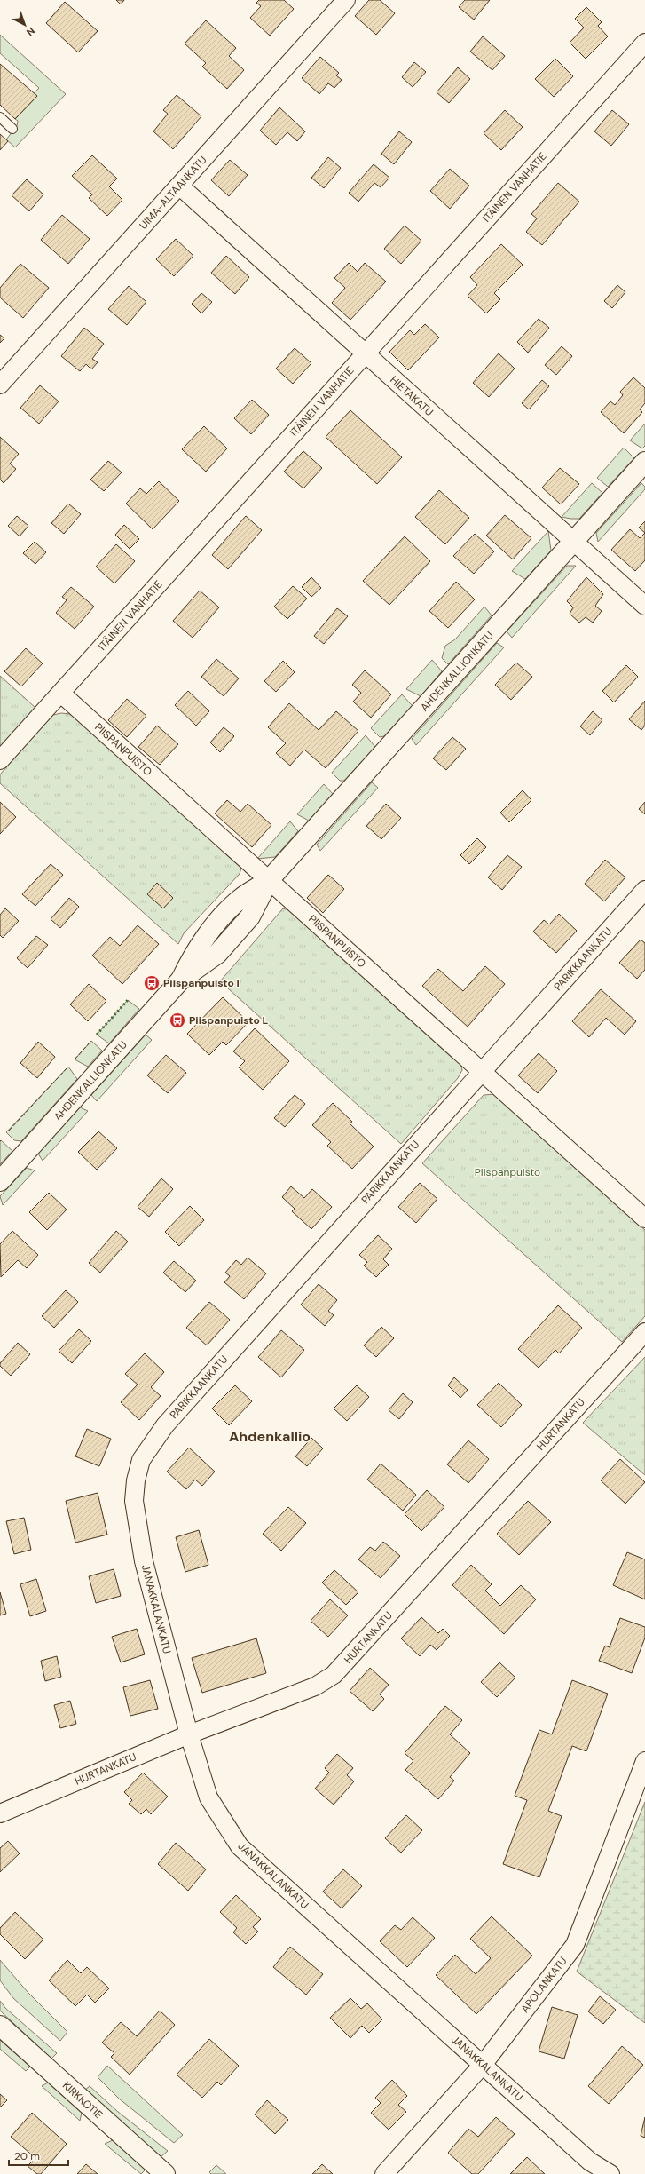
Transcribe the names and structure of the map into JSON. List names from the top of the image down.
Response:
{
  "streets": {
    "street": [
      "ITÄINEN VANHATIE",
      "UIMA-ALTAANKATU",
      "HIETAKATU",
      "AHDENKALLIONKATU",
      "PIISPANPUISTO",
      "PARIKKAANKATU",
      "HURTANKATU",
      "JANAKKALANKATU",
      "APOLANKATU",
      "KIRKKOTIE"
    ]
  },
  "crossings": [
    ["ITÄINEN VANHATIE", "HIETAKATU"],
    ["ITÄINEN VANHATIE", "PIISPANPUISTO"],
    ["UIMA-ALTAANKATU", "HIETAKATU"],
    ["HIETAKATU", "AHDENKALLIONKATU"],
    ["AHDENKALLIONKATU", "PIISPANPUISTO"],
    ["PIISPANPUISTO", "PARIKKAANKATU"],
    ["PARIKKAANKATU", "JANAKKALANKATU"],
    ["HURTANKATU", "JANAKKALANKATU"],
    ["JANAKKALANKATU", "APOLANKATU"]
  ],
  "districts": ["Ahdenkallio"],
  "parks": ["Piispanpuisto"],
  "places": {
    "bus stop": ["Piispanpuisto I", "Piispanpuisto L"]
  },
  "scale_bar": "20 m",
  "north": "bottom right"
}
